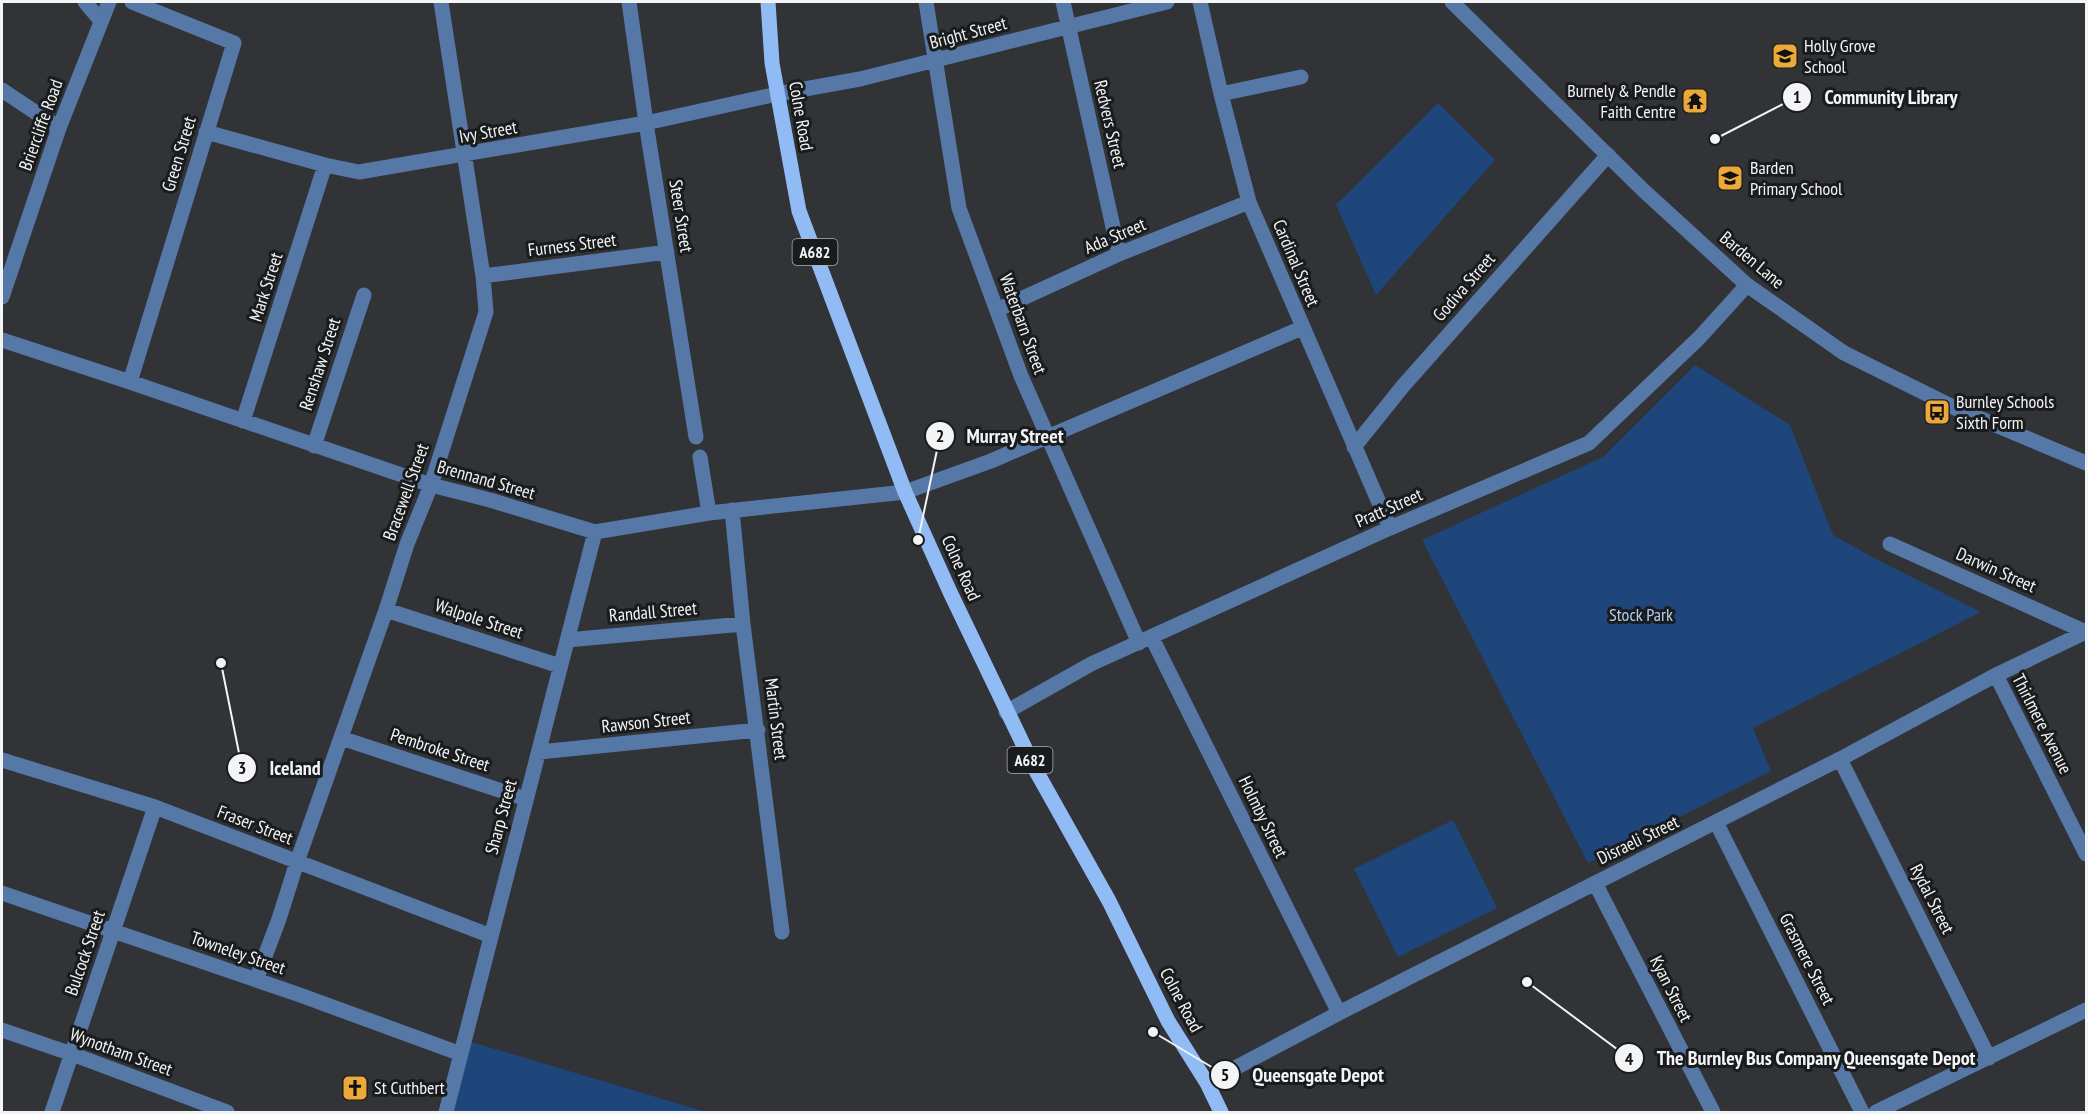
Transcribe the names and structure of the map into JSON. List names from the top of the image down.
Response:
{
  "streets": {
    "main road": ["Colne Road", "A682"],
    "street": [
      "Bright Street",
      "Redvers Street",
      "Briercliffe Road",
      "Ivy Street",
      "Green Street",
      "Steer Street",
      "Ada Street",
      "Furness Street",
      "Barden Lane",
      "Cardinal Street",
      "Mark Street",
      "Godiva Street",
      "Waterbarn Street",
      "Renshaw Street",
      "Brennand Street",
      "Bracewell Street",
      "Pratt Street",
      "Darwin Street",
      "Randall Street",
      "Walpole Street",
      "Martin Street",
      "Rawson Street",
      "Thirlmere Avenue",
      "Pembroke Street",
      "Sharp Street",
      "Holmby Street",
      "Fraser Street",
      "Disraeli Street",
      "Rydal Street",
      "Bulcock Street",
      "Towneley Street",
      "Grasmere Street",
      "Kyan Street",
      "Wynotham Street"
    ]
  },
  "crossings": [
    ["Bright Street", "Colne Road"],
    ["Bright Street", "Redvers Street"],
    ["Bright Street", "Ivy Street"],
    ["Bright Street", "Waterbarn Street"],
    ["Colne Road", "Ivy Street"],
    ["Colne Road", "Brennand Street"],
    ["Colne Road", "Pratt Street"],
    ["Colne Road", "Disraeli Street"],
    ["Redvers Street", "Ada Street"],
    ["Ivy Street", "Green Street"],
    ["Ivy Street", "Steer Street"],
    ["Ivy Street", "Mark Street"],
    ["Ivy Street", "Bracewell Street"],
    ["Green Street", "Brennand Street"],
    ["Steer Street", "Furness Street"],
    ["Ada Street", "Cardinal Street"],
    ["Ada Street", "Waterbarn Street"],
    ["Furness Street", "Bracewell Street"],
    ["Barden Lane", "Godiva Street"],
    ["Barden Lane", "Pratt Street"],
    ["Cardinal Street", "Godiva Street"],
    ["Cardinal Street", "Brennand Street"],
    ["Cardinal Street", "Pratt Street"],
    ["Mark Street", "Brennand Street"],
    ["Waterbarn Street", "Brennand Street"],
    ["Waterbarn Street", "Pratt Street"],
    ["Waterbarn Street", "Holmby Street"],
    ["Renshaw Street", "Brennand Street"],
    ["Brennand Street", "Bracewell Street"],
    ["Brennand Street", "Martin Street"],
    ["Brennand Street", "Sharp Street"],
    ["Bracewell Street", "Walpole Street"],
    ["Bracewell Street", "Pembroke Street"],
    ["Bracewell Street", "Fraser Street"],
    ["Bracewell Street", "Towneley Street"],
    ["Pratt Street", "Holmby Street"],
    ["Darwin Street", "Disraeli Street"],
    ["Randall Street", "Martin Street"],
    ["Randall Street", "Sharp Street"],
    ["Walpole Street", "Sharp Street"],
    ["Martin Street", "Rawson Street"],
    ["Rawson Street", "Sharp Street"],
    ["Thirlmere Avenue", "Disraeli Street"],
    ["Pembroke Street", "Sharp Street"],
    ["Sharp Street", "Fraser Street"],
    ["Sharp Street", "Towneley Street"],
    ["Holmby Street", "Disraeli Street"],
    ["Fraser Street", "Bulcock Street"],
    ["Disraeli Street", "Rydal Street"],
    ["Disraeli Street", "Grasmere Street"],
    ["Disraeli Street", "Kyan Street"],
    ["Bulcock Street", "Towneley Street"],
    ["Bulcock Street", "Wynotham Street"]
  ],
  "parks": ["Stock Park"],
  "places": {
    "school or university": ["Holly Grove School", "Barden Primary School"],
    "temple": ["Burnely & Pendle Faith Centre"],
    "other": [
      "Community Library",
      "Murray Street",
      "Iceland",
      "The Burnley Bus Company Queensgate Depot",
      "Queensgate Depot"
    ],
    "bus stop": ["Burnley Schools Sixth Form"],
    "church": ["St Cuthbert"]
  }
}
